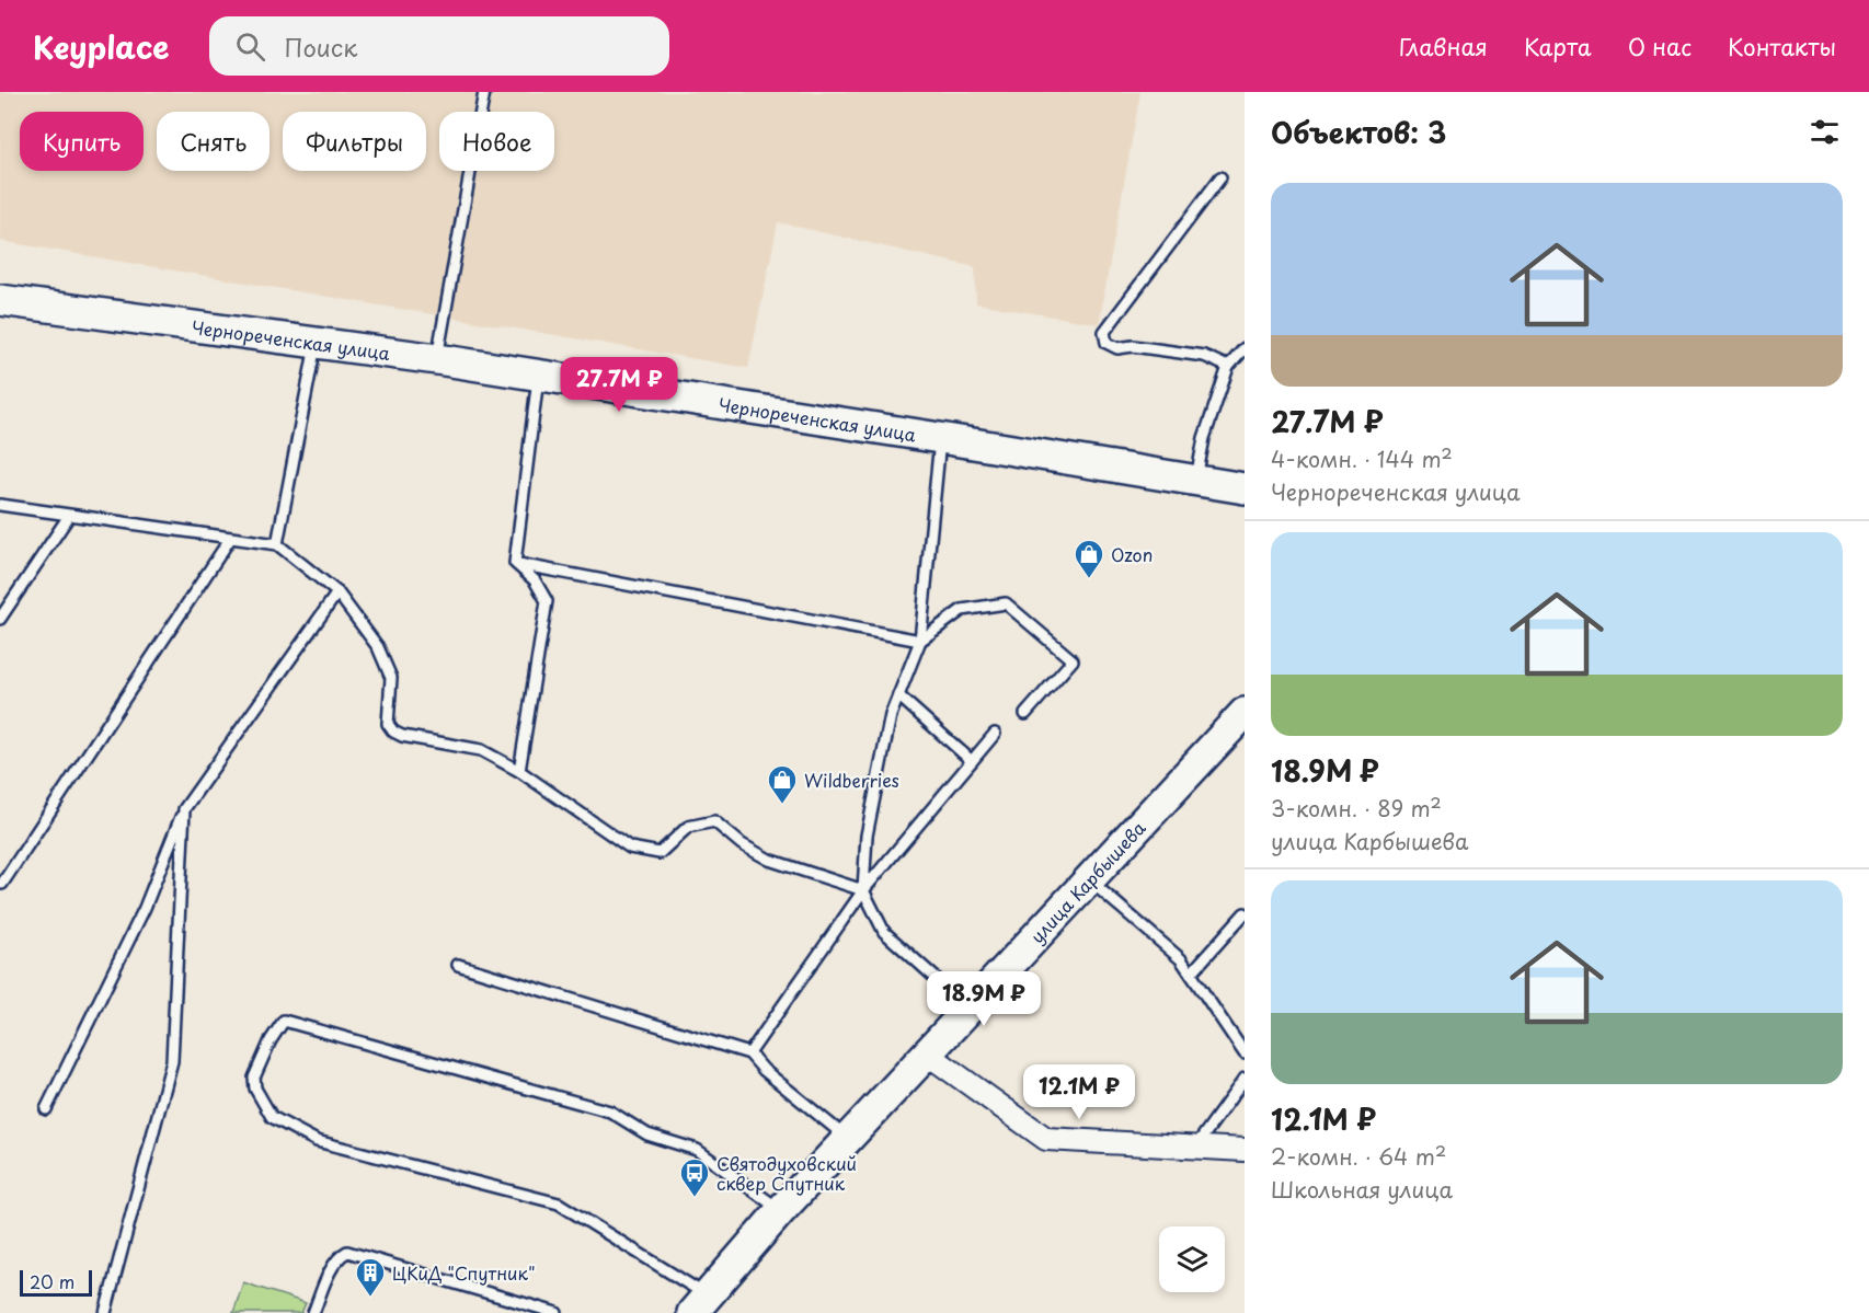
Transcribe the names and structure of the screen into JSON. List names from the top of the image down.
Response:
{
  "streets": {
    "main road": ["Чернореченская улица", "улица Карбышева"]
  },
  "places": {
    "shop": ["Ozon", "Wildberries"],
    "bus stop": ["Святодуховский сквер Спутник"],
    "building": ["ЦКиД \"Спутник\""]
  },
  "scale_bar": "20 m",
  "page": {
    "header": "Keyplace",
    "search": "Поиск",
    "nav": [
      "Главная",
      "Карта",
      "О нас",
      "Контакты"
    ],
    "heading": "Объектов: 3",
    "chip": [
      "Купить",
      "Снять",
      "Фильтры",
      "Новое"
    ],
    "list": [
      {
        "name": "27.7M ₽",
        "note": "4-комн. · 144 m² · Чернореченская улица"
      },
      {
        "name": "18.9M ₽",
        "note": "3-комн. · 89 m² · улица Карбышева"
      },
      {
        "name": "12.1M ₽",
        "note": "2-комн. · 64 m² · Школьная улица"
      }
    ],
    "price": ["27.7M ₽", "18.9M ₽", "12.1M ₽"],
    "scale": "20 m"
  }
}
